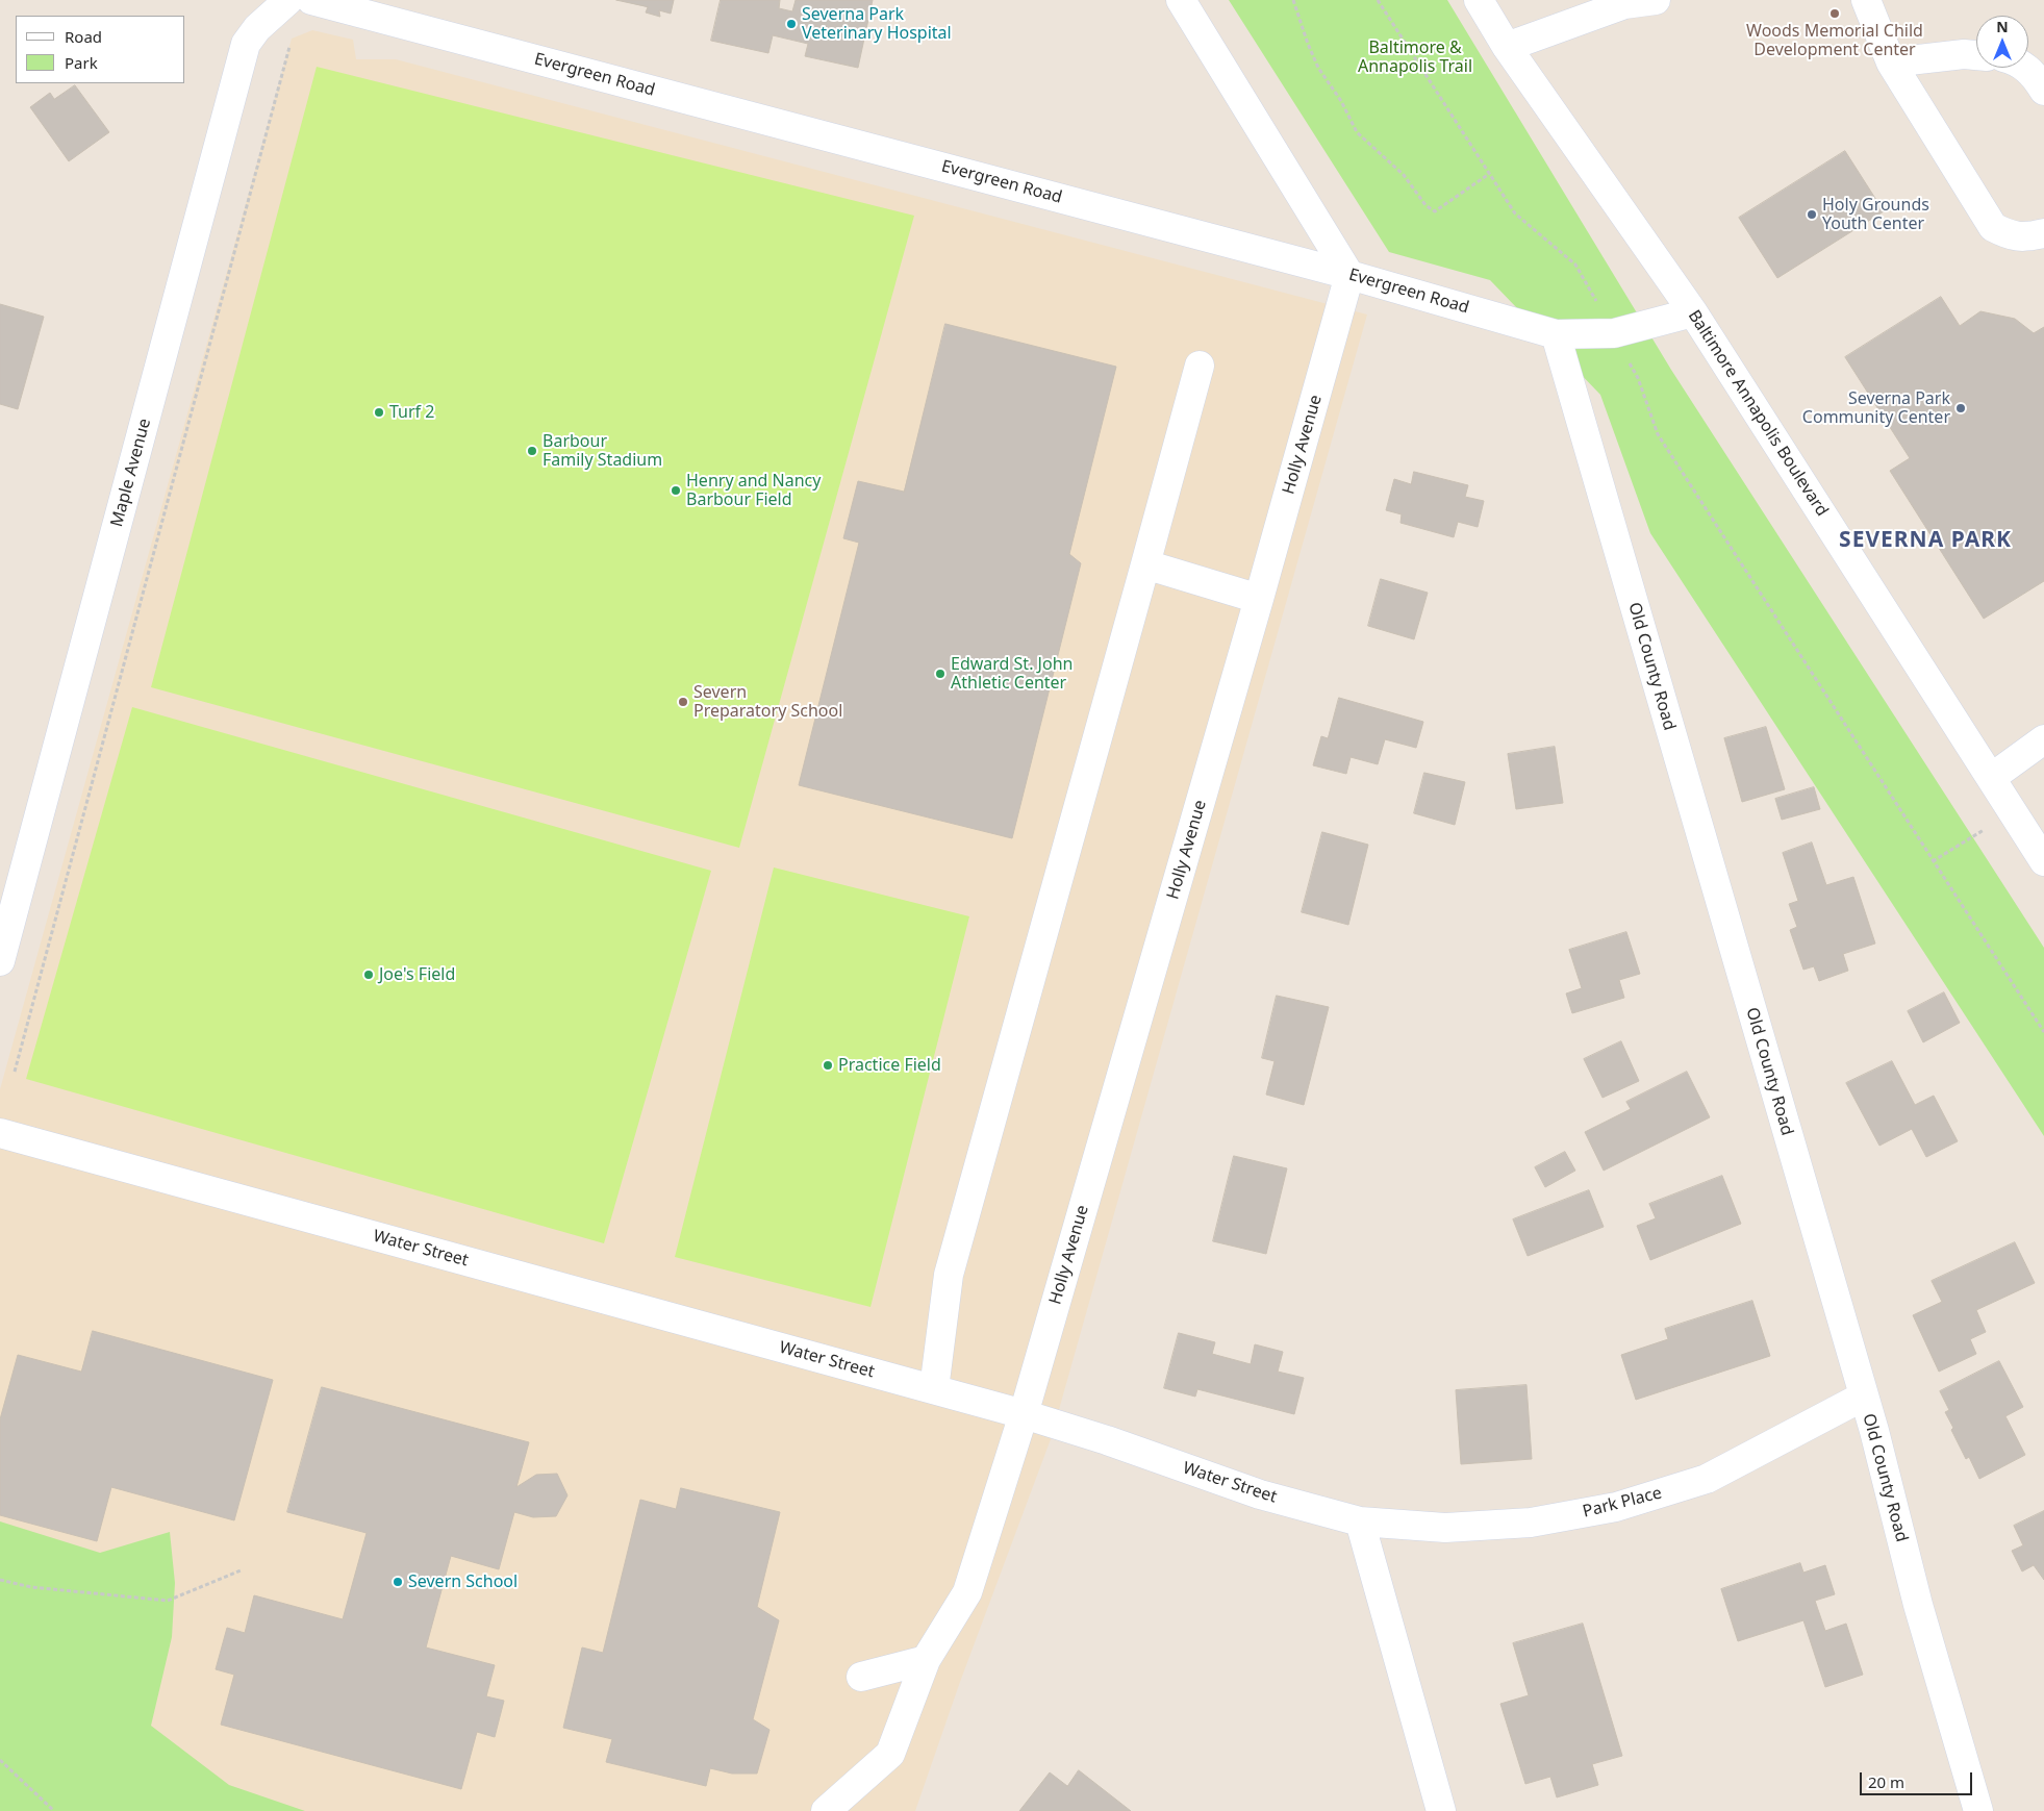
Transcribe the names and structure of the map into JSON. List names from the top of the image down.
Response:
{
  "streets": {
    "street": [
      "Evergreen Road",
      "Baltimore Annapolis Boulevard",
      "Holly Avenue",
      "Maple Avenue",
      "Old County Road",
      "Water Street",
      "Park Place"
    ]
  },
  "crossings": [
    ["Evergreen Road", "Baltimore Annapolis Boulevard"],
    ["Evergreen Road", "Holly Avenue"],
    ["Evergreen Road", "Old County Road"],
    ["Holly Avenue", "Water Street"],
    ["Old County Road", "Park Place"],
    ["Water Street", "Park Place"]
  ],
  "districts": ["SEVERNA PARK"],
  "parks": ["Baltimore & Annapolis Trail"],
  "places": [
    "Woods Memorial Child Development Center",
    "Severna Park Veterinary Hospital",
    "Holy Grounds Youth Center",
    "Severna Park Community Center",
    "Turf 2",
    "Barbour Family Stadium",
    "Henry and Nancy Barbour Field",
    "Edward St. John Athletic Center",
    "Severn Preparatory School",
    "Joe's Field",
    "Practice Field",
    "Severn School"
  ],
  "legend": ["Road", "Park"],
  "scale_bar": "20 m",
  "north": "top"
}
